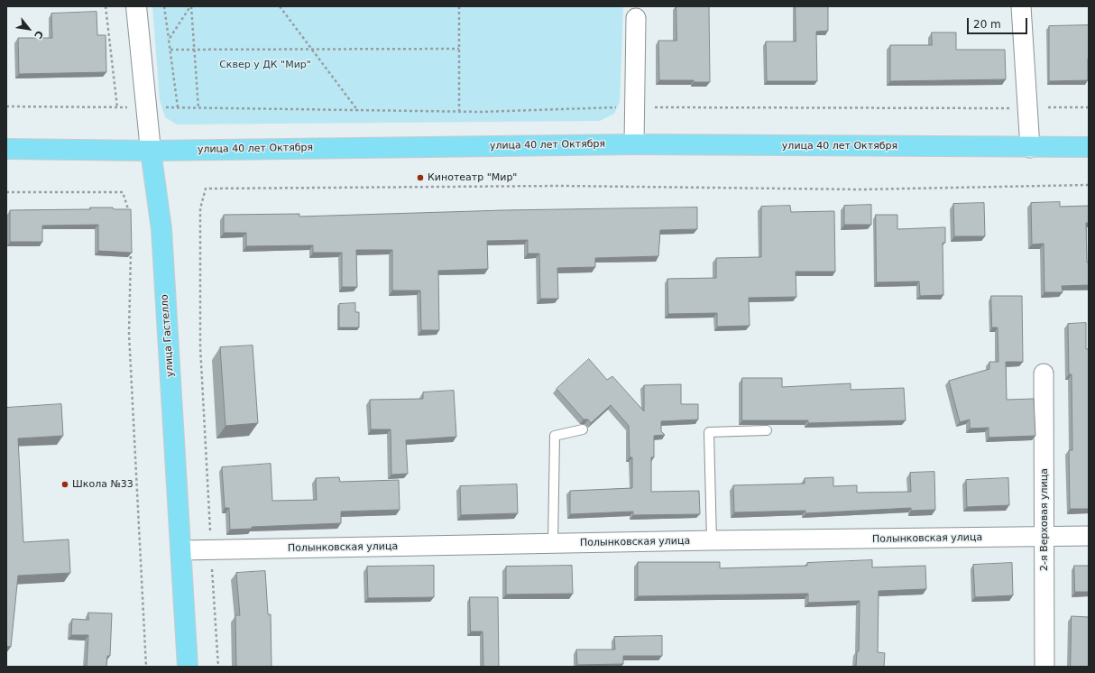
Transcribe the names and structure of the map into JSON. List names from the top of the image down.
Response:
{
  "streets": {
    "main road": ["улица 40 лет Октября", "улица Гастелло"],
    "street": ["2-я Верховая улица", "Полынковская улица"]
  },
  "crossings": [
    ["улица 40 лет Октября", "улица Гастелло"],
    ["улица Гастелло", "Полынковская улица"],
    ["2-я Верховая улица", "Полынковская улица"]
  ],
  "parks": ["Сквер у ДК \"Мир\""],
  "places": ["Кинотеатр \"Мир\"", "Школа №33"],
  "scale_bar": "20 m",
  "north": "bottom right"
}
